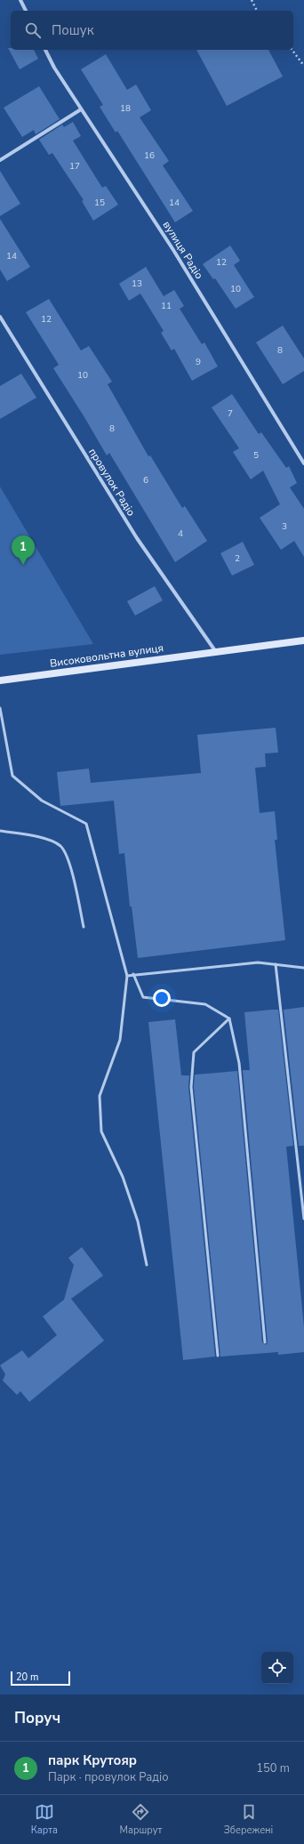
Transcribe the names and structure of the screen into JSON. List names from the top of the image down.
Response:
{
  "streets": {
    "main road": ["Високовольтна вулиця"],
    "street": ["вулиця Радіо", "провулок Радіо"]
  },
  "crossings": [
    ["провулок Радіо", "Високовольтна вулиця"]
  ],
  "house_numbers": [
    "18",
    "16",
    "17",
    "15",
    "14",
    "14",
    "12",
    "13",
    "10",
    "11",
    "12",
    "8",
    "9",
    "10",
    "7",
    "8",
    "5",
    "6",
    "3",
    "4",
    "2"
  ],
  "scale_bar": "20 m",
  "page": {
    "search": "Пошук",
    "pins": "1",
    "scale": "20 m",
    "heading": "Поруч",
    "list": [
      {
        "mark": "1",
        "name": "парк Крутояр",
        "note": "Парк · провулок Радіо",
        "value": "150 m"
      }
    ],
    "nav": ["Карта", "Маршрут", "Збережені"]
  }
}
